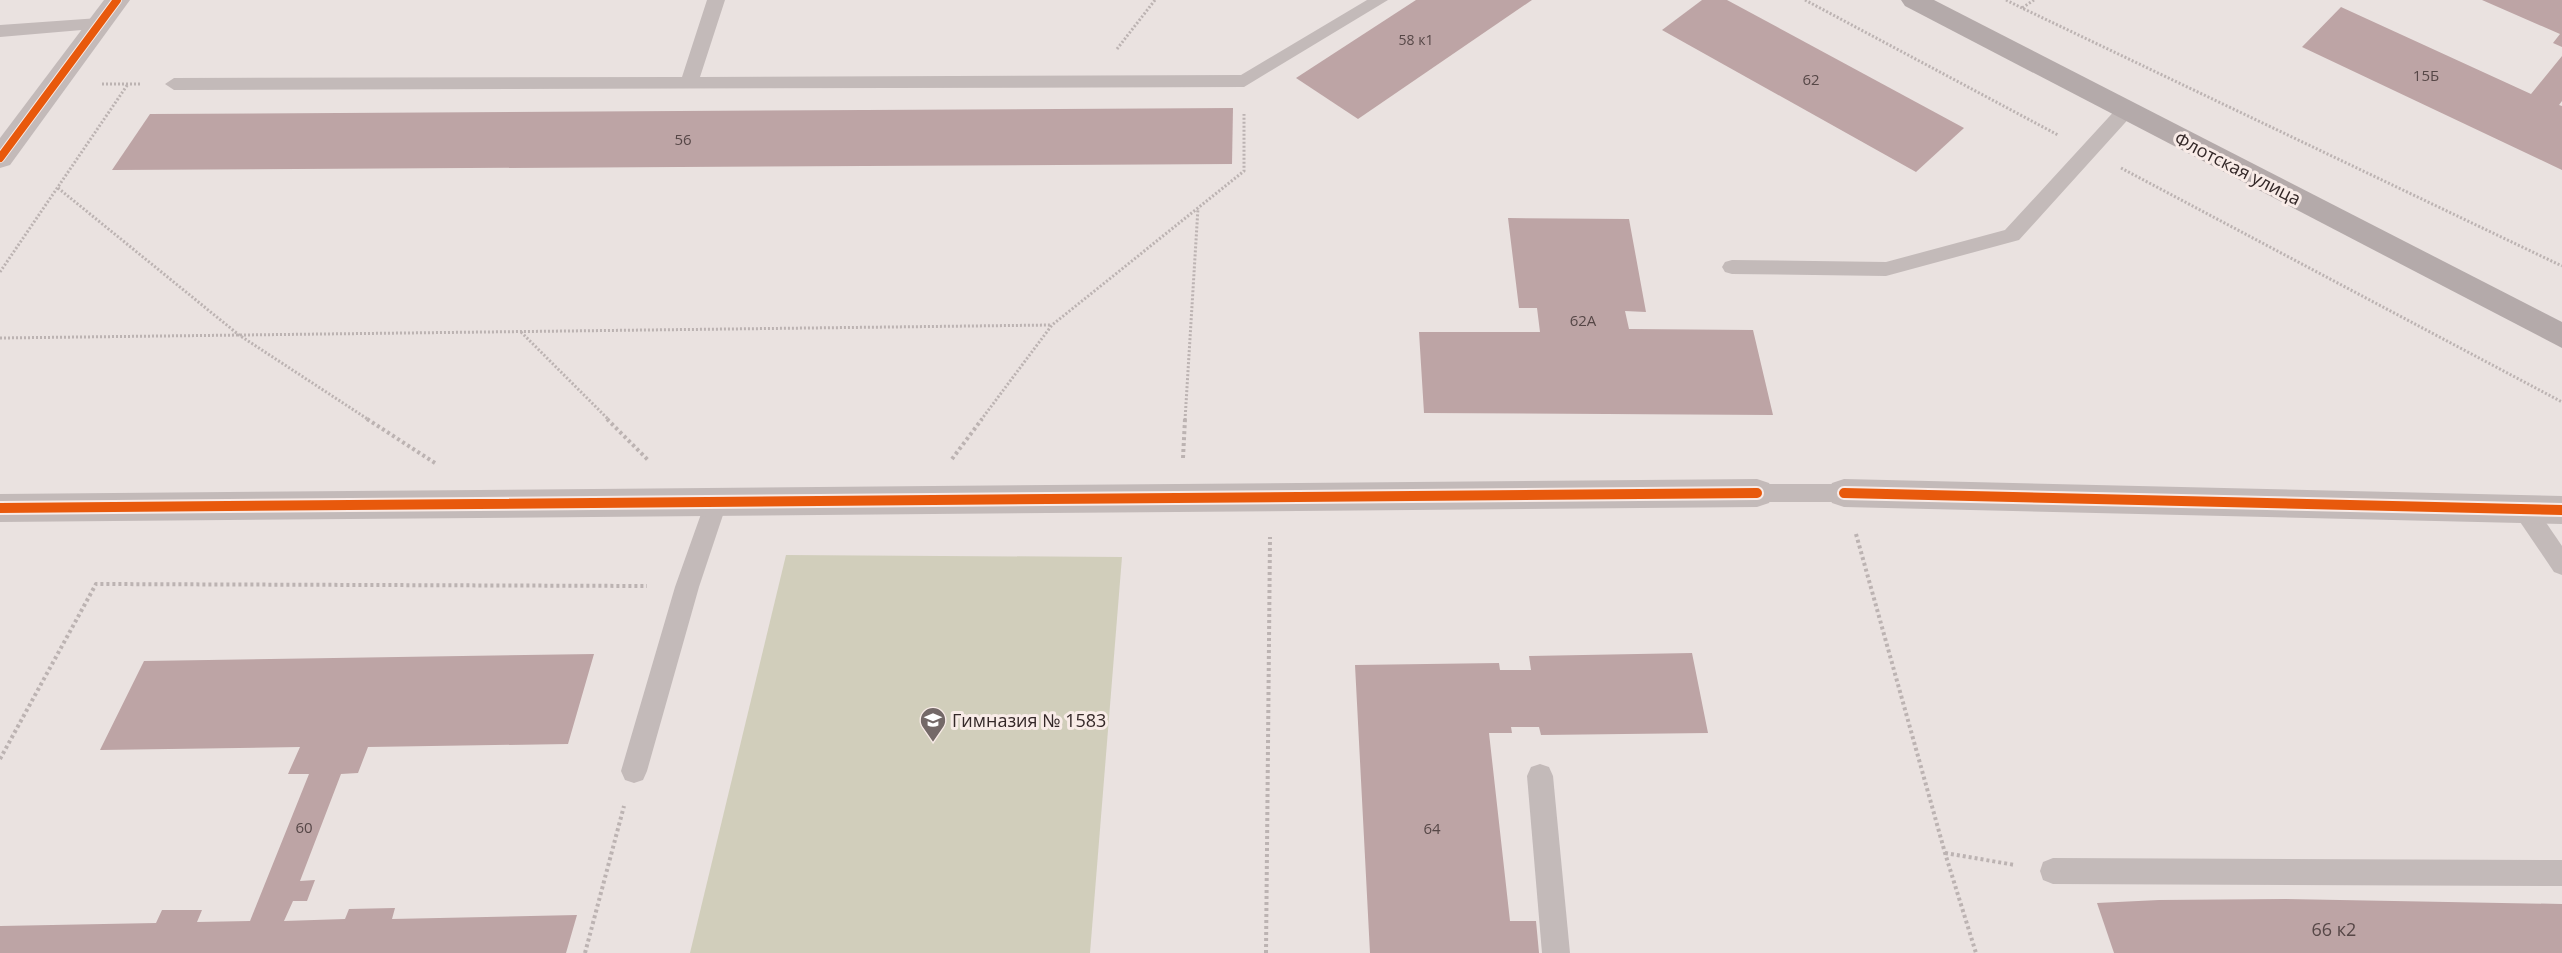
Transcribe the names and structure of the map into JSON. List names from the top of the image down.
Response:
{
  "streets": {
    "main road": ["Флотская улица"]
  },
  "places": {
    "school or university": ["Гимназия № 1583"]
  },
  "house_numbers": [
    "58 к1",
    "15Б",
    "62",
    "56",
    "62А",
    "60",
    "64",
    "66 к2"
  ]
}
